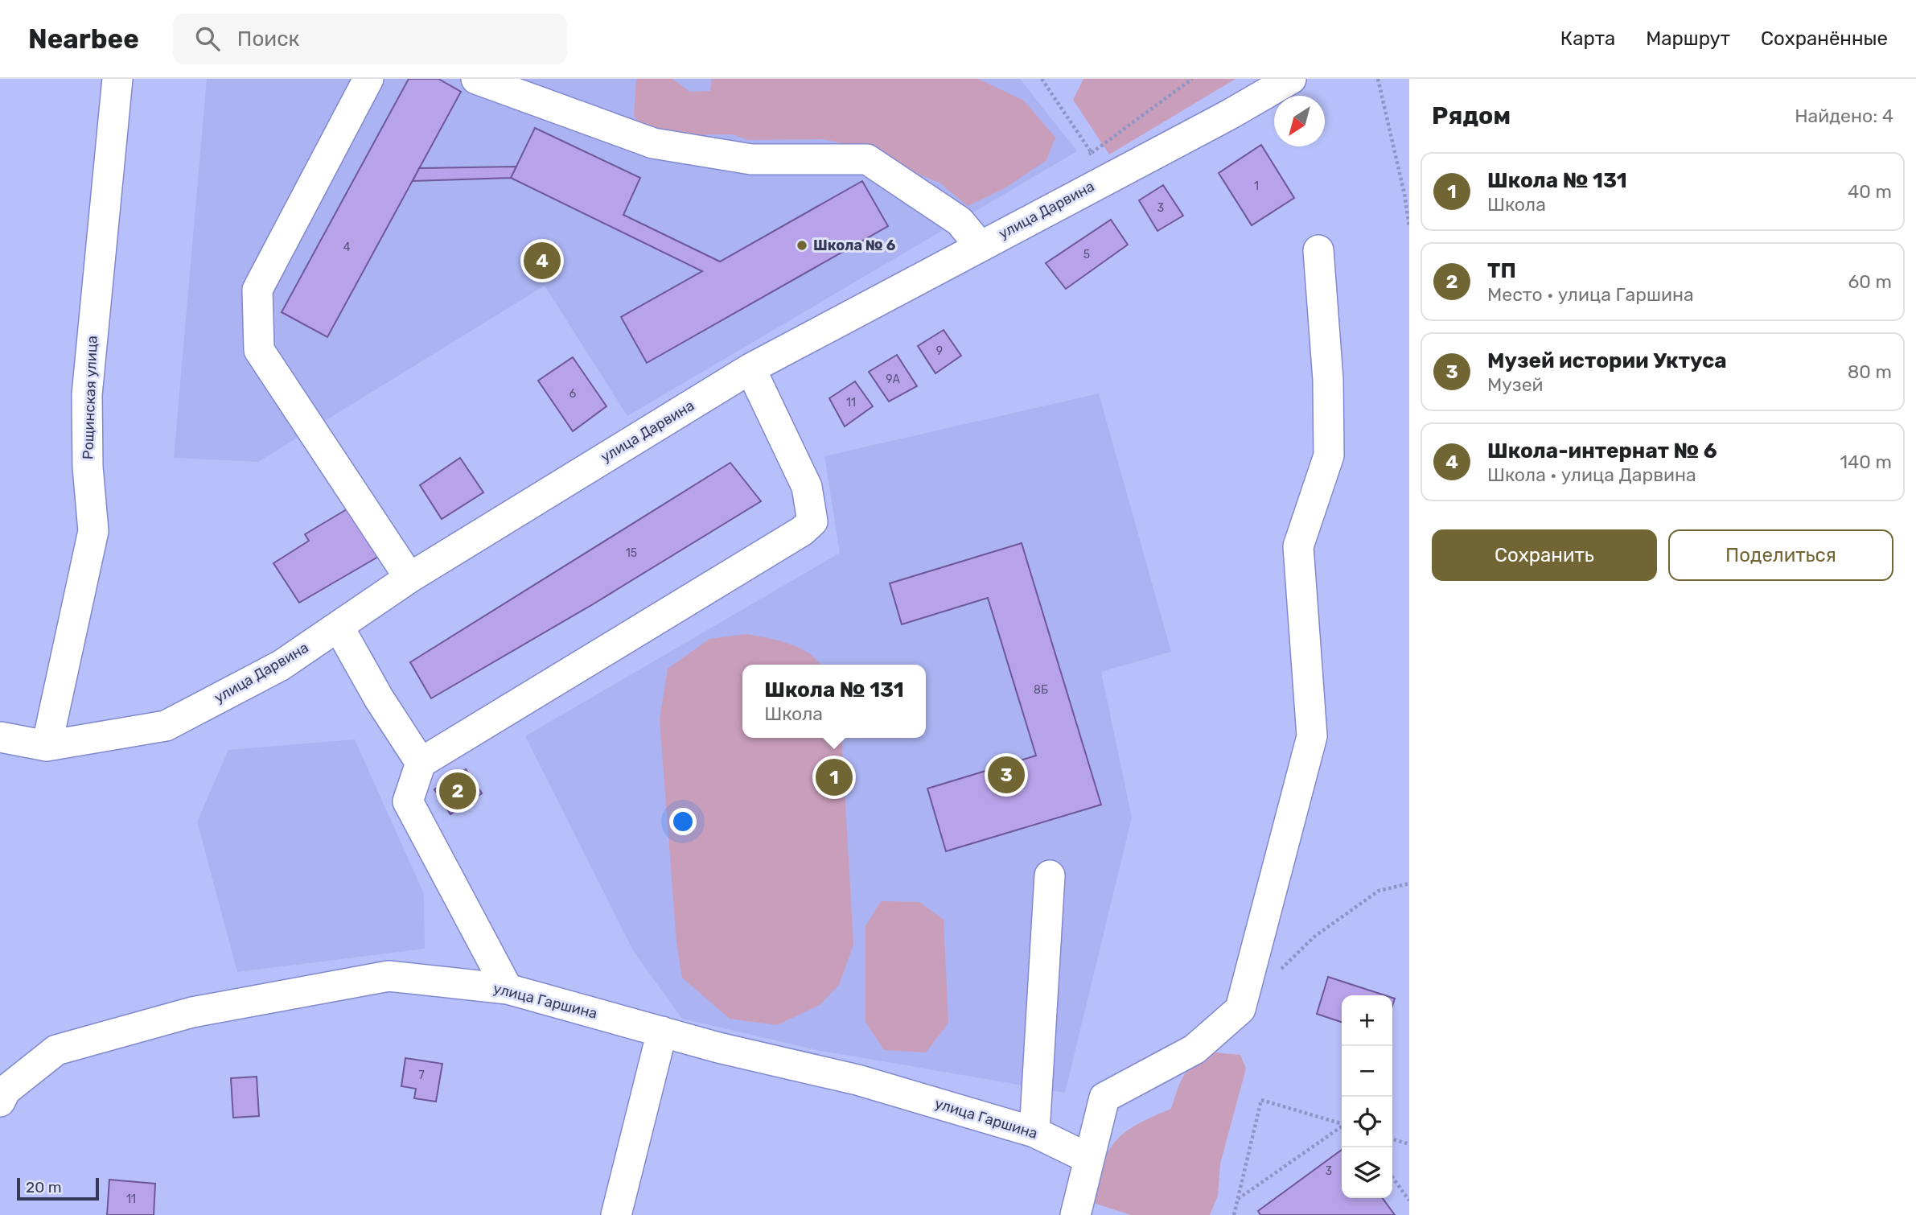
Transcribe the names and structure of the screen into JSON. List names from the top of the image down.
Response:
{
  "streets": {
    "street": ["улица Дарвина", "Рощинская улица", "улица Гаршина"]
  },
  "crossings": [
    ["улица Дарвина", "Рощинская улица"]
  ],
  "places": ["Школа № 6"],
  "house_numbers": [
    "1",
    "3",
    "4",
    "5",
    "9",
    "9А",
    "6",
    "11",
    "15",
    "8Б",
    "7",
    "3",
    "11"
  ],
  "scale_bar": "20 m",
  "north": "bottom left",
  "page": {
    "header": "Nearbee",
    "search": "Поиск",
    "nav": ["Карта", "Маршрут", "Сохранённые"],
    "heading": ["Рядом", "Найдено: 4"],
    "list": [
      {
        "mark": "1",
        "name": "Школа № 131",
        "note": "Школа",
        "value": "40 m"
      },
      {
        "mark": "2",
        "name": "ТП",
        "note": "Место · улица Гаршина",
        "value": "60 m"
      },
      {
        "mark": "3",
        "name": "Музей истории Уктуса",
        "note": "Музей",
        "value": "80 m"
      },
      {
        "mark": "4",
        "name": "Школа-интернат № 6",
        "note": "Школа · улица Дарвина",
        "value": "140 m"
      }
    ],
    "pins": [
      "4",
      "3",
      "1",
      "2"
    ],
    "buttons": ["Сохранить", "Поделиться"],
    "popup": ["Школа № 131", "Школа"],
    "map_buttons": ["+", "−"],
    "scale": "20 m"
  }
}
